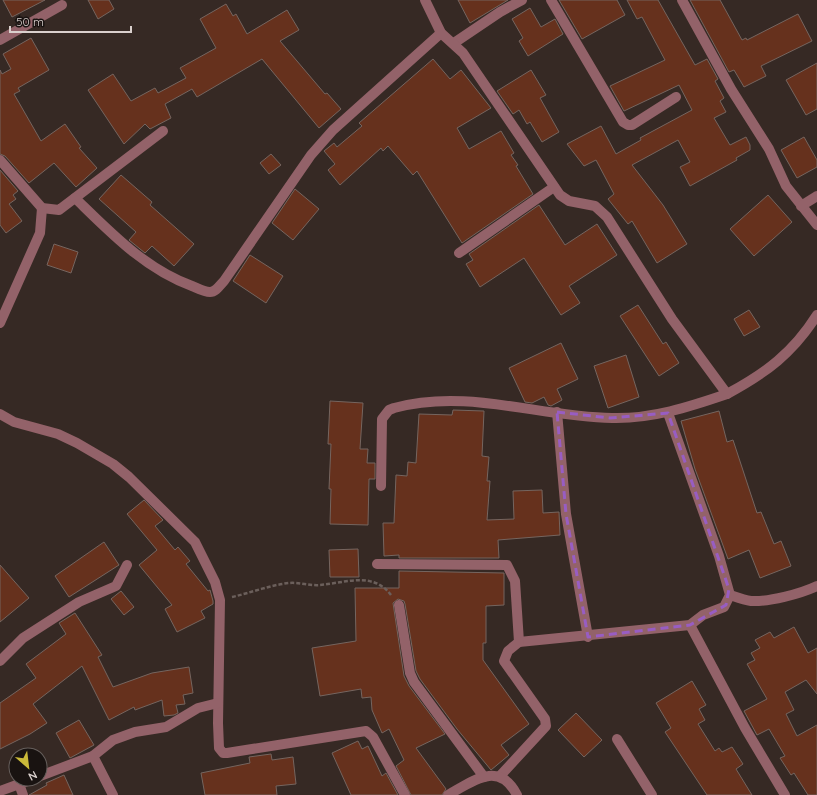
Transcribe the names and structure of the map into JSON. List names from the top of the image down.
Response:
{
  "scale_bar": "50 m",
  "north": "bottom right"
}
